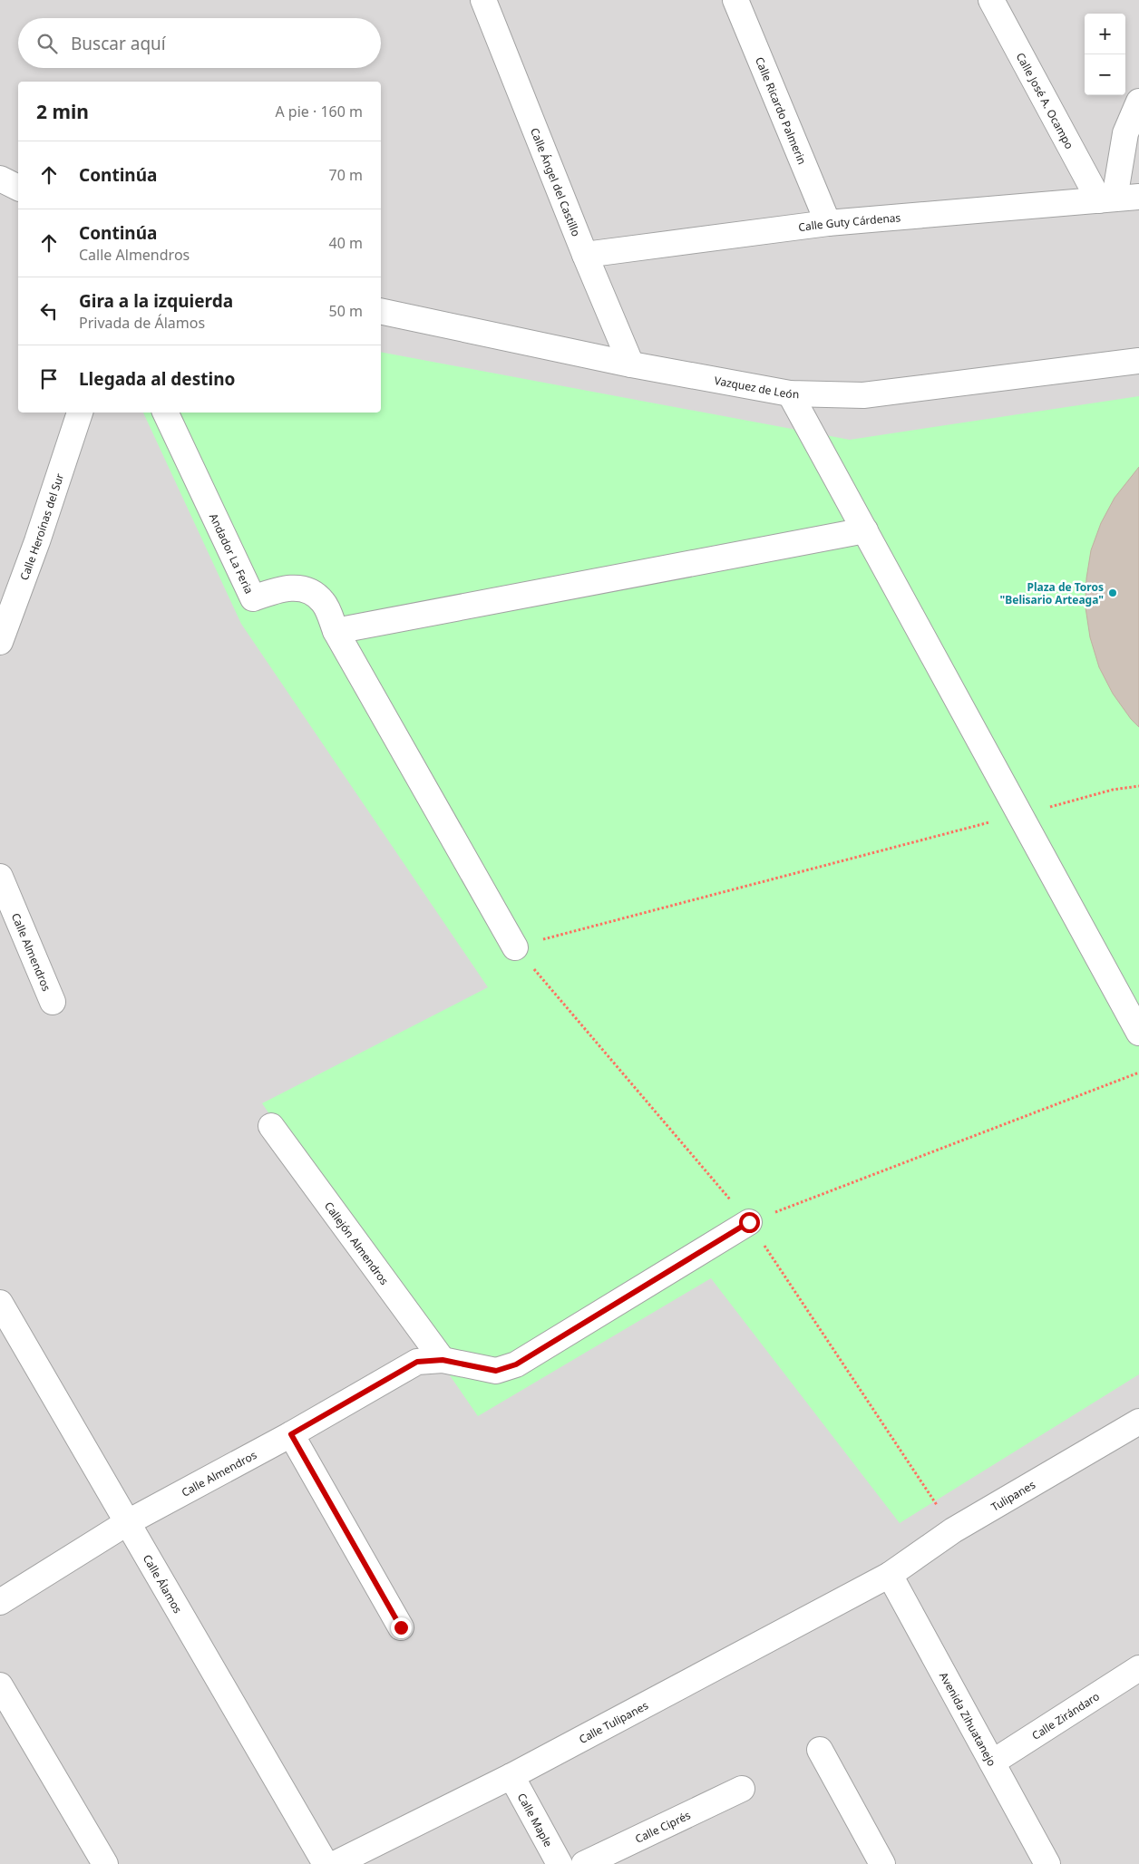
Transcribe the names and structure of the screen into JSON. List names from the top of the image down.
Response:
{
  "streets": {
    "street": [
      "Calle José A. Ocampo",
      "Calle Ricardo Palmerin",
      "Calle Ángel del Castillo",
      "Calle Guty Cárdenas",
      "Vazquez de León",
      "Calle Heroínas del Sur",
      "Andador La Feria",
      "Calle Almendros",
      "Callejón Almendros",
      "Tulipanes",
      "Calle Álamos",
      "Calle Zirándaro",
      "Avenida Zihuatanejo",
      "Calle Tulipanes",
      "Calle Maple",
      "Calle Ciprés"
    ]
  },
  "crossings": [
    ["Calle José A. Ocampo", "Calle Guty Cárdenas"],
    ["Calle Ricardo Palmerin", "Calle Guty Cárdenas"],
    ["Calle Ángel del Castillo", "Calle Guty Cárdenas"],
    ["Calle Ángel del Castillo", "Vazquez de León"],
    ["Calle Almendros", "Callejón Almendros"],
    ["Calle Almendros", "Calle Álamos"],
    ["Tulipanes", "Avenida Zihuatanejo"],
    ["Tulipanes", "Calle Tulipanes"],
    ["Calle Zirándaro", "Avenida Zihuatanejo"],
    ["Avenida Zihuatanejo", "Calle Tulipanes"],
    ["Calle Tulipanes", "Calle Maple"]
  ],
  "places": ["Plaza de Toros \"Belisario Arteaga\""],
  "page": {
    "map_buttons": ["+", "−"],
    "search": "Buscar aquí",
    "heading": ["2 min", "A pie · 160 m"],
    "list": [
      ["Continúa", "70 m"],
      ["Continúa", "Calle Almendros", "40 m"],
      ["Gira a la izquierda", "Privada de Álamos", "50 m"],
      "Llegada al destino"
    ]
  }
}
